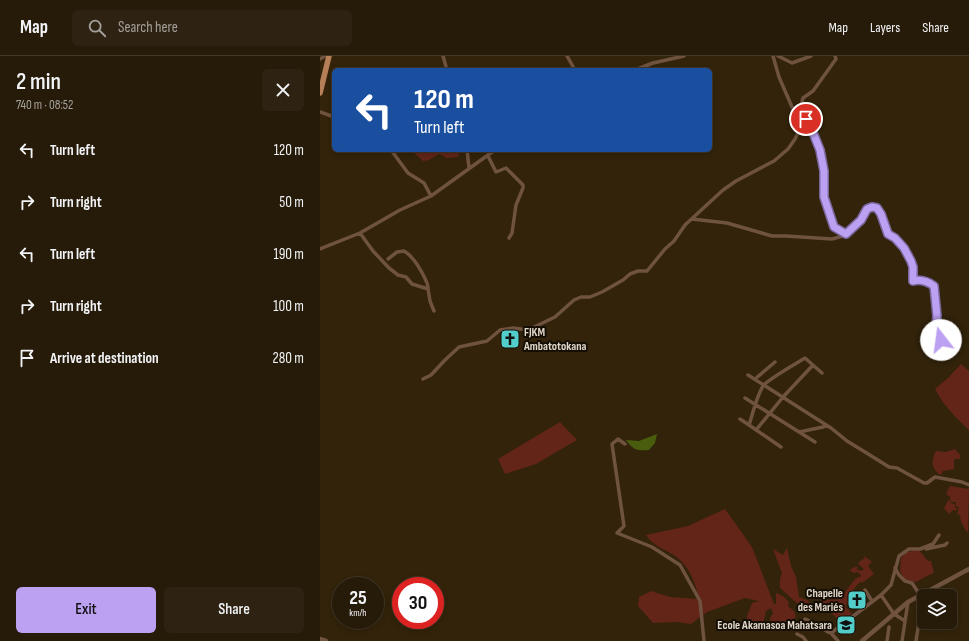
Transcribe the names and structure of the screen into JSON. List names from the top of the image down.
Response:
{
  "places": {
    "church": ["FJKM Ambatotokana", "Chapelle des Mariés"],
    "school or university": ["Ecole Akamasoa Mahatsara"]
  },
  "page": {
    "header": "Map",
    "search": "Search here",
    "nav": ["Map", "Layers", "Share"],
    "heading": ["2 min", "740 m · 08:52"],
    "turn": ["120 m", "Turn left"],
    "list": [
      {
        "name": "Turn left",
        "value": "120 m"
      },
      {
        "name": "Turn right",
        "value": "50 m"
      },
      {
        "name": "Turn left",
        "value": "190 m"
      },
      {
        "name": "Turn right",
        "value": "100 m"
      },
      {
        "name": "Arrive at destination",
        "value": "280 m"
      }
    ],
    "speed": "25 km/h",
    "limit": "30",
    "buttons": ["Exit", "Share"]
  }
}
